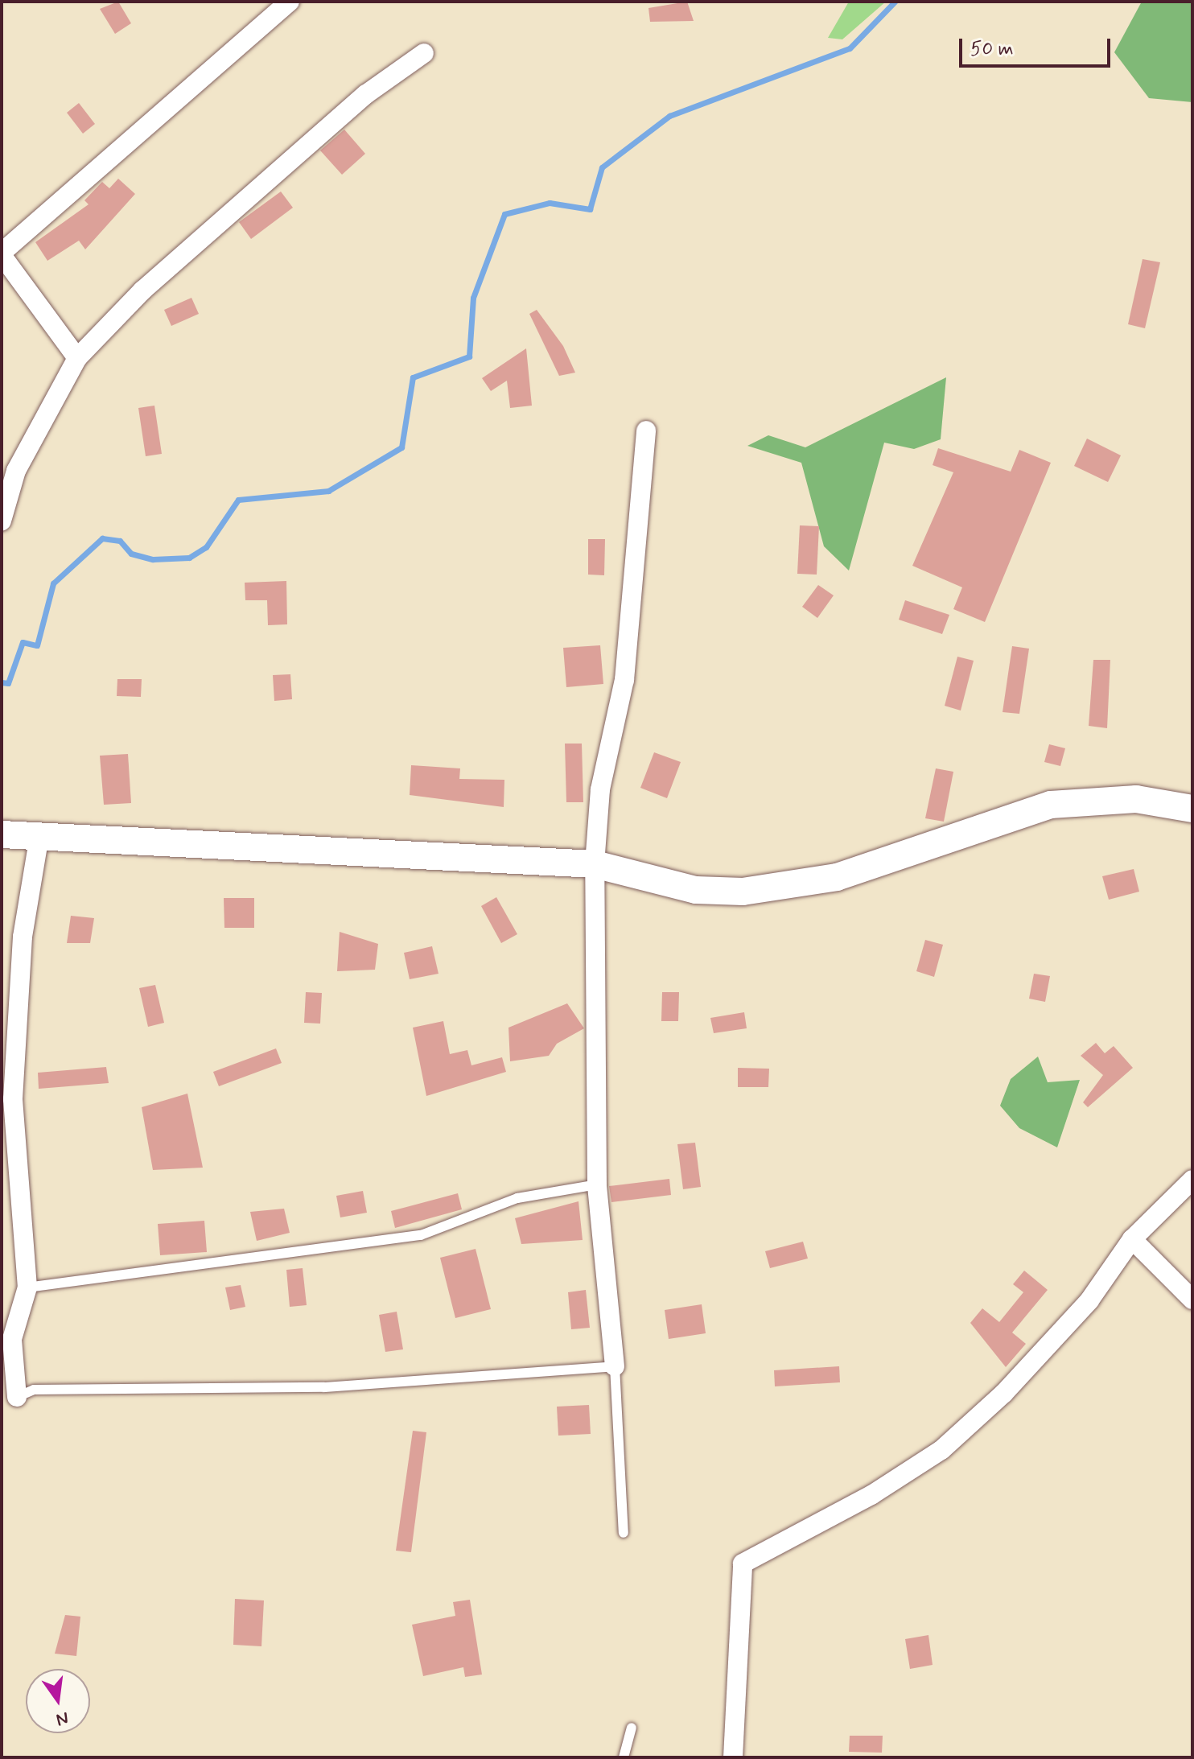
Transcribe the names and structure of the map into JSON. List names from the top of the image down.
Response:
{
  "scale_bar": "50 m",
  "north": "bottom"
}
